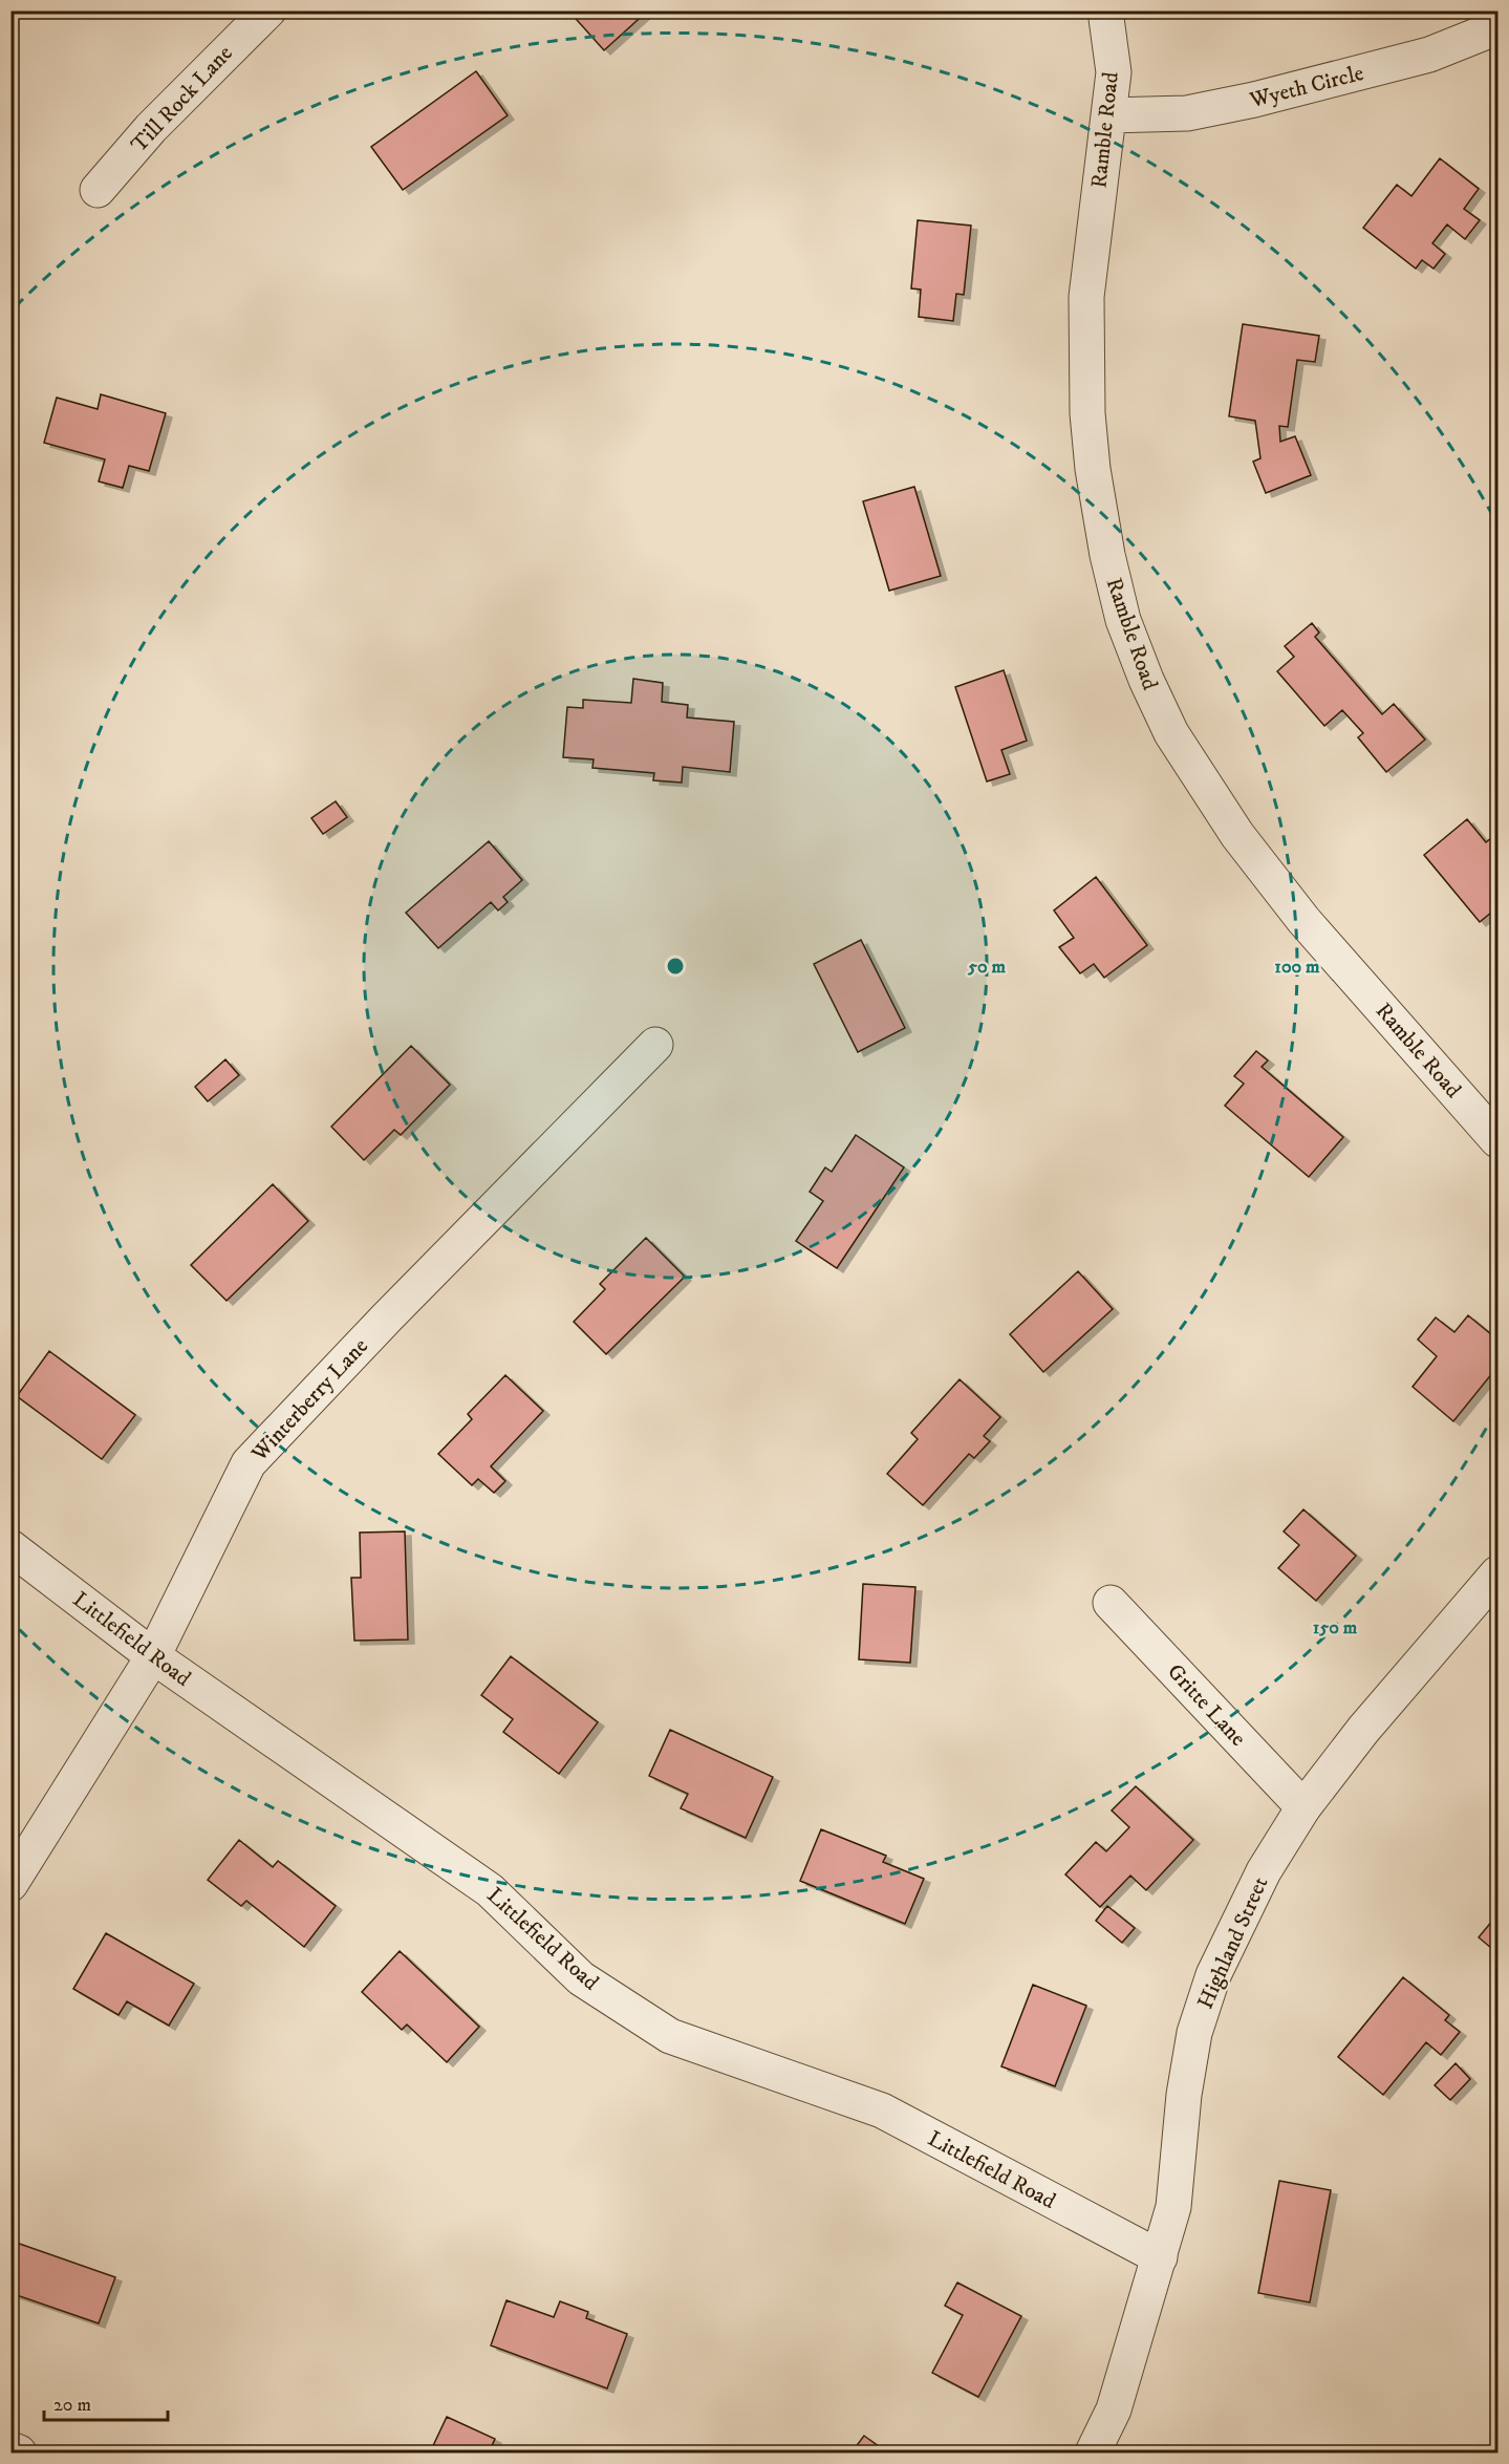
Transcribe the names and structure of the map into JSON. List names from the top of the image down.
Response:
{
  "streets": {
    "street": [
      "Wyeth Circle",
      "Till Rock Lane",
      "Ramble Road",
      "Winterberry Lane",
      "Littlefield Road",
      "Gritte Lane",
      "Highland Street"
    ]
  },
  "crossings": [
    ["Wyeth Circle", "Ramble Road"],
    ["Winterberry Lane", "Littlefield Road"],
    ["Littlefield Road", "Highland Street"],
    ["Gritte Lane", "Highland Street"]
  ],
  "scale_bar": "20 m",
  "rings": ["50 m", "100 m", "150 m"]
}
